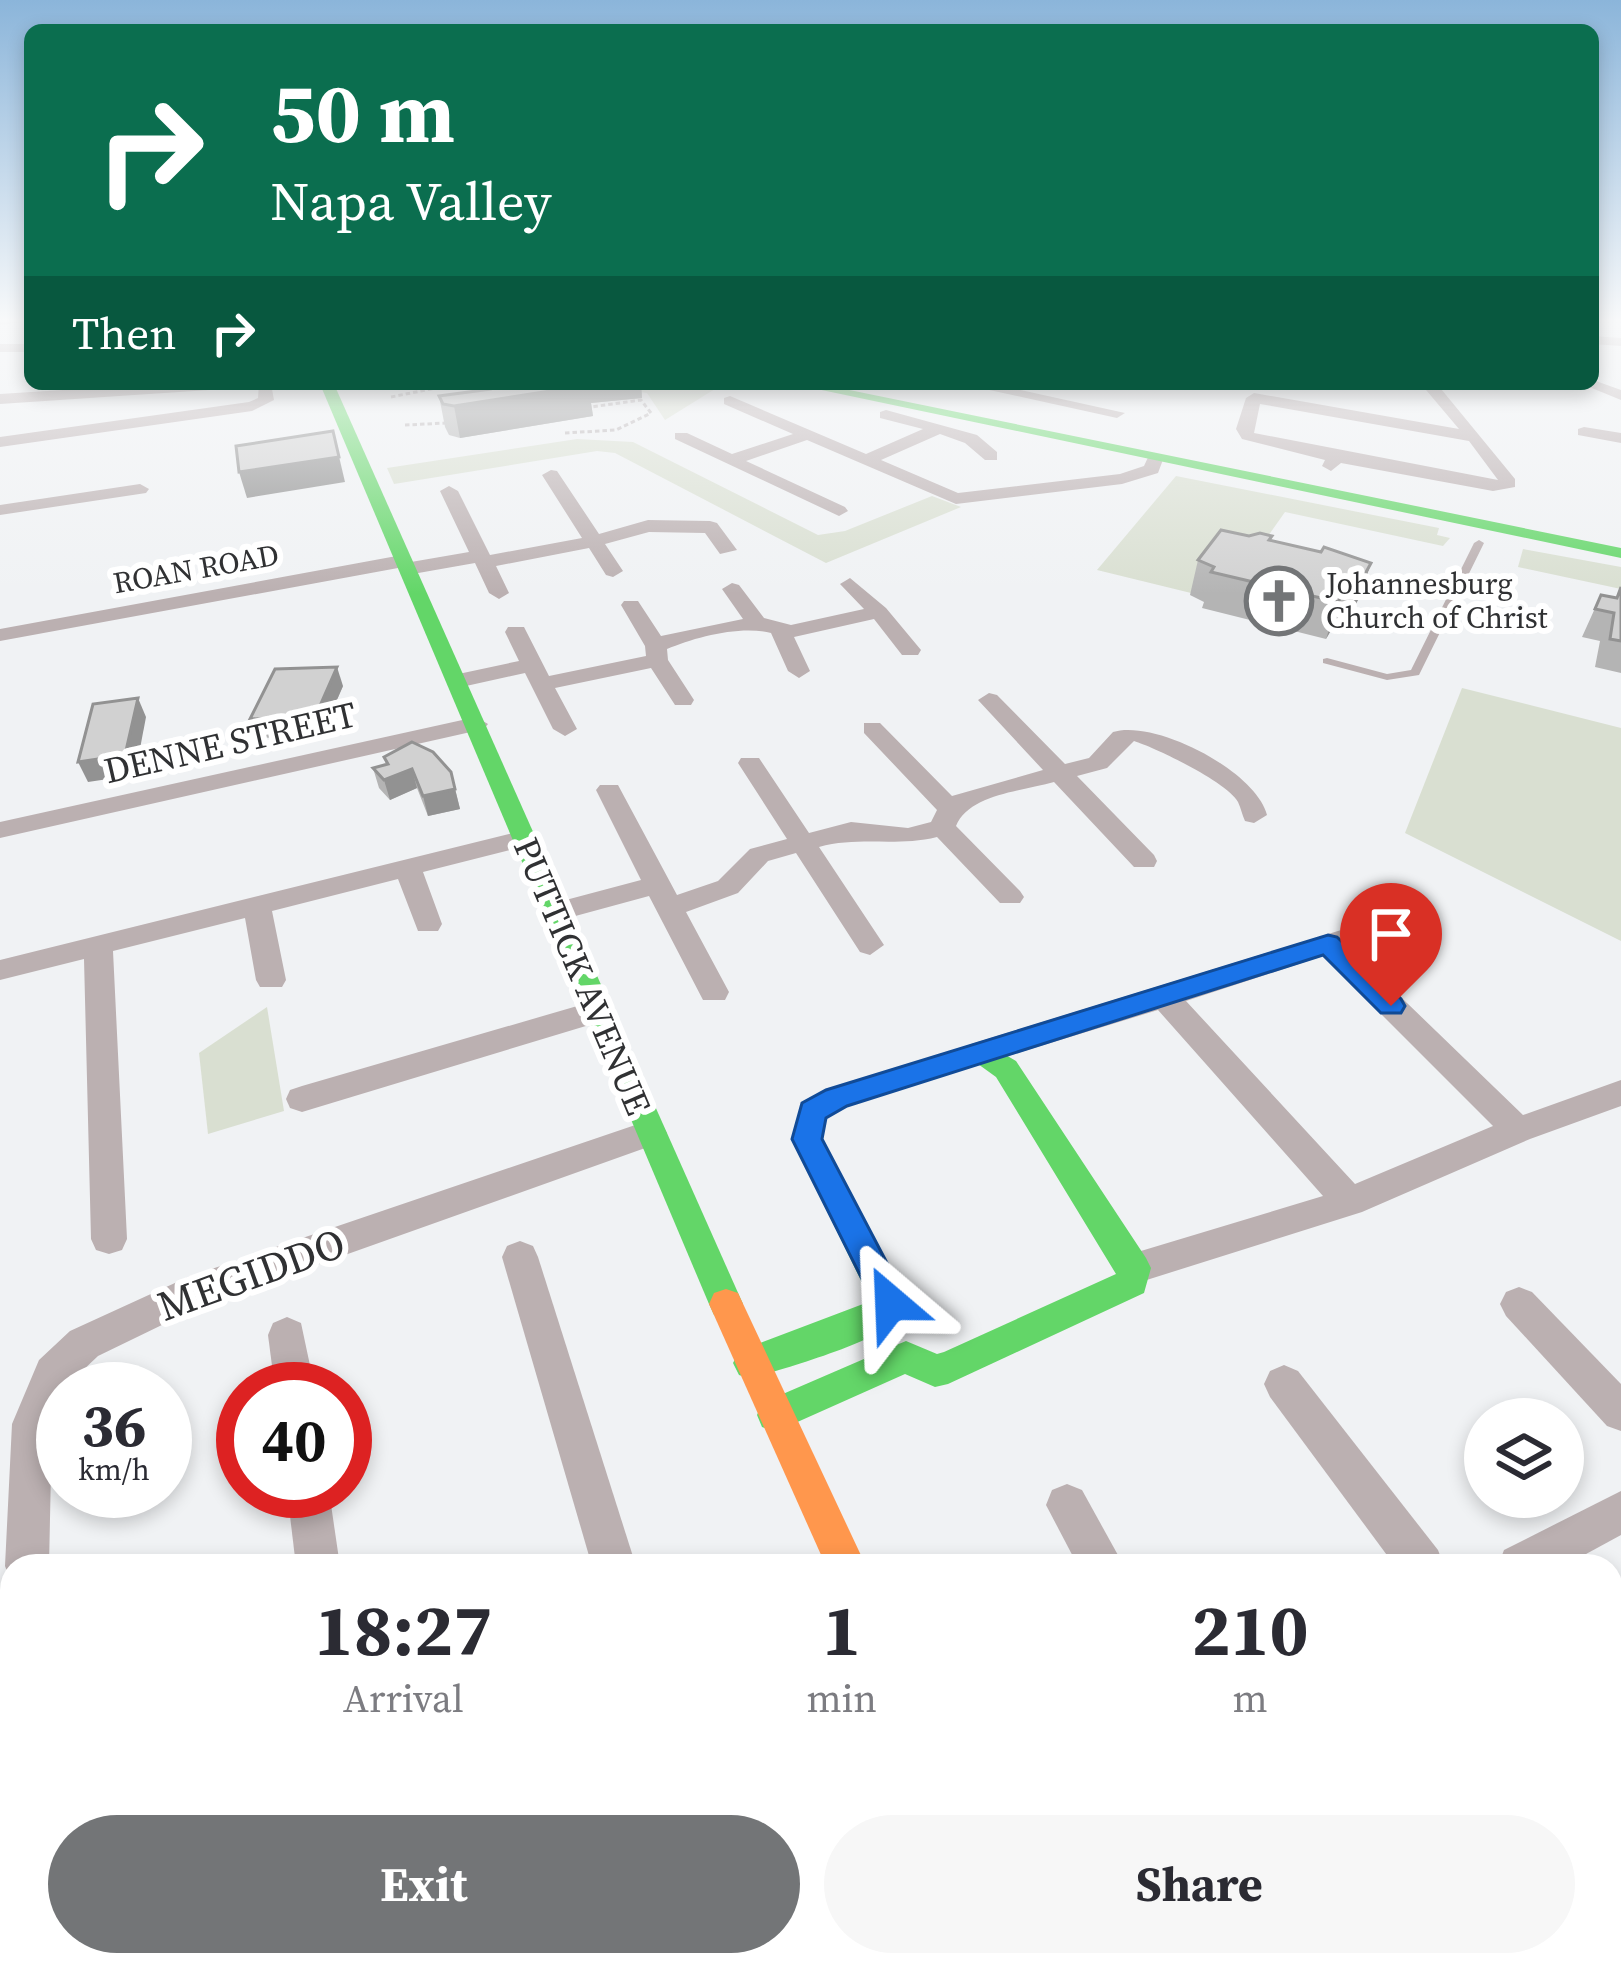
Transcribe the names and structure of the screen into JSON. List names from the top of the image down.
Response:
{
  "streets": {
    "street": [
      "ROAN ROAD",
      "DENNE STREET",
      "PUTTICK AVENUE",
      "MEGIDDO"
    ]
  },
  "crossings": [
    ["ROAN ROAD", "PUTTICK AVENUE"],
    ["DENNE STREET", "PUTTICK AVENUE"],
    ["PUTTICK AVENUE", "MEGIDDO"]
  ],
  "places": {
    "church": ["Johannesburg Church of Christ"]
  },
  "page": {
    "turn": ["50 m", "Napa Valley"],
    "then": "Then",
    "speed": "36 km/h",
    "limit": "40",
    "eta": [
      "18:27",
      "Arrival",
      "1",
      "min",
      "210",
      "m"
    ],
    "buttons": ["Exit", "Share"]
  }
}
